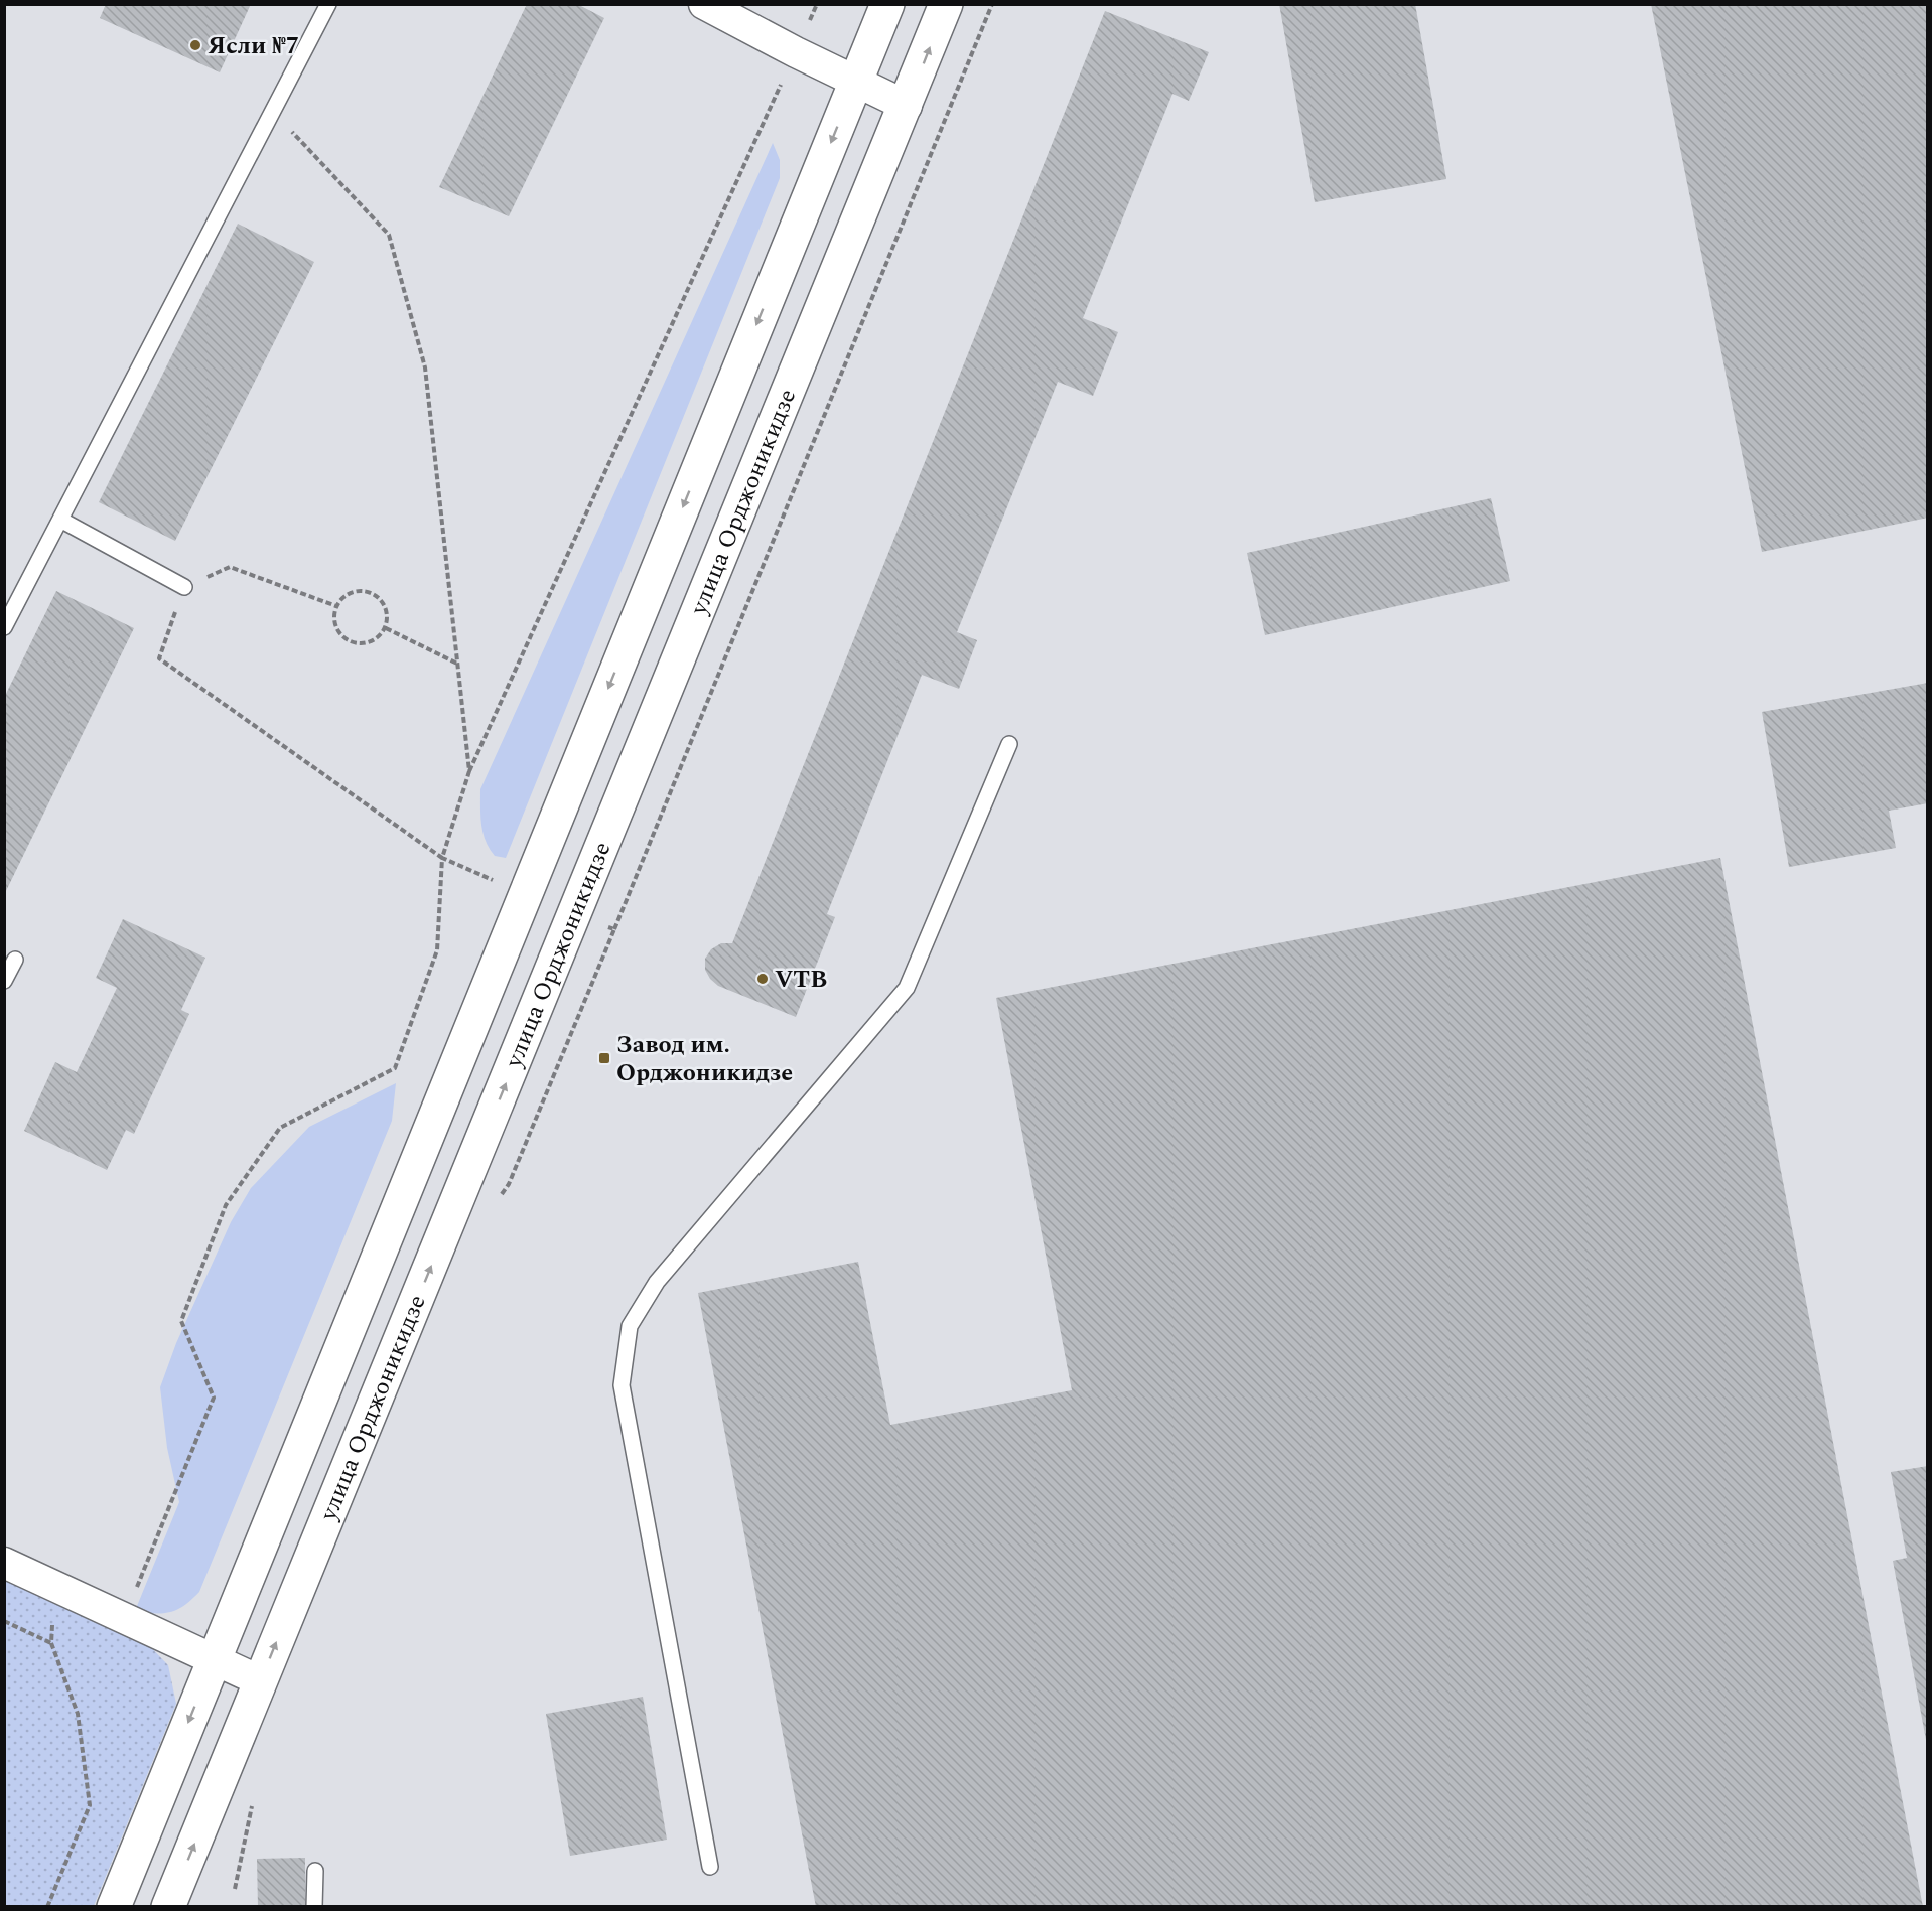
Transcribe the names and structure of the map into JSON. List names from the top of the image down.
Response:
{
  "streets": {
    "main road": ["улица Орджоникидзе"]
  },
  "places": {
    "other": ["Ясли №7", "VTB"],
    "transit": ["Завод им. Орджоникидзе"]
  }
}
